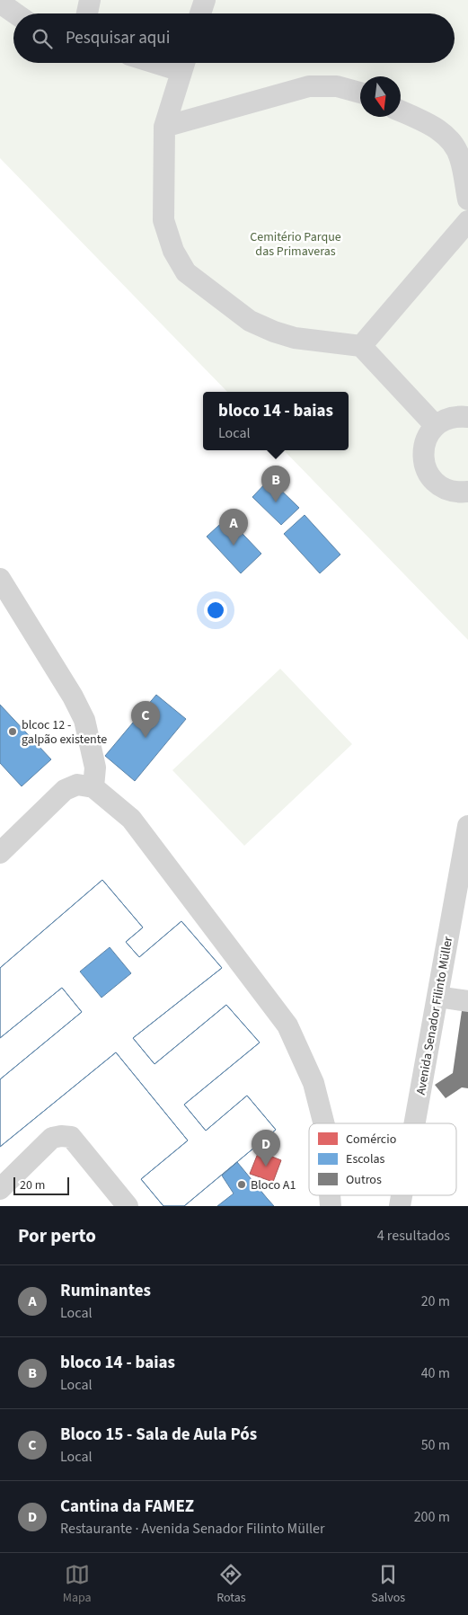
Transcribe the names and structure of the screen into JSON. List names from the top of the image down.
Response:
{
  "streets": {
    "street": ["Avenida Senador Filinto Müller"]
  },
  "parks": ["Cemitério Parque das Primaveras"],
  "places": ["blcoc 12 - galpão existente", "Bloco A1"],
  "legend": ["Comércio", "Escolas", "Outros"],
  "scale_bar": "20 m",
  "north": "bottom",
  "page": {
    "search": "Pesquisar aqui",
    "popup": ["bloco 14 - baias", "Local"],
    "pins": [
      "B",
      "A",
      "C",
      "D"
    ],
    "scale": "20 m",
    "heading": ["Por perto", "4 resultados"],
    "list": [
      {
        "mark": "A",
        "name": "Ruminantes",
        "note": "Local",
        "value": "20 m"
      },
      {
        "mark": "B",
        "name": "bloco 14 - baias",
        "note": "Local",
        "value": "40 m"
      },
      {
        "mark": "C",
        "name": "Bloco 15 - Sala de Aula Pós",
        "note": "Local",
        "value": "50 m"
      },
      {
        "mark": "D",
        "name": "Cantina da FAMEZ",
        "note": "Restaurante · Avenida Senador Filinto Müller",
        "value": "200 m"
      }
    ],
    "nav": ["Mapa", "Rotas", "Salvos"]
  }
}
